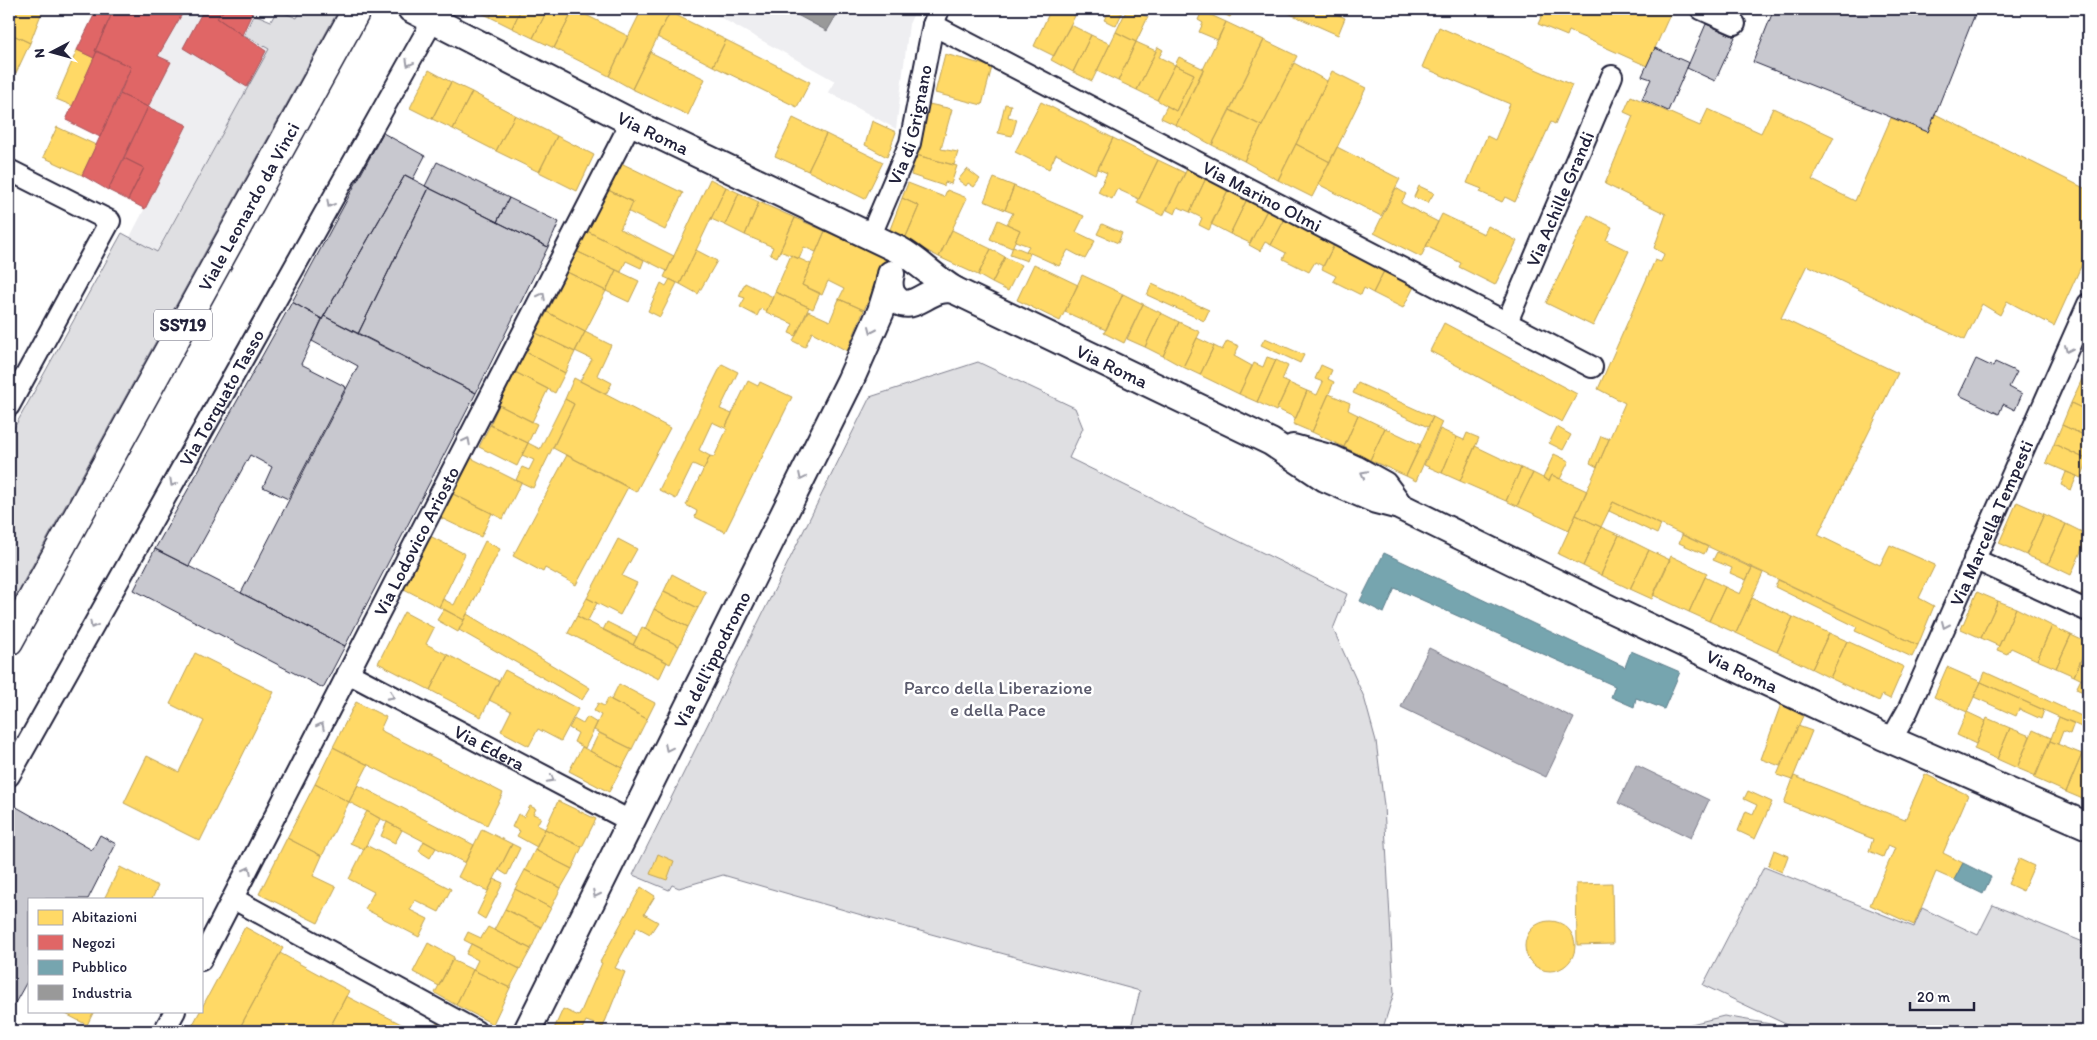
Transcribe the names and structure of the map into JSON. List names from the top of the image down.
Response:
{
  "streets": {
    "highway": ["Viale Leonardo da Vinci", "SS719"],
    "street": [
      "Via di Grignano",
      "Via Roma",
      "Via Marino Olmi",
      "Via Achille Grandi",
      "Via Torquato Tasso",
      "Via Marcella Tempesti",
      "Via Lodovico Ariosto",
      "Via dell'ippodromo",
      "Via Edera"
    ]
  },
  "crossings": [
    ["Via di Grignano", "Via Roma"],
    ["Via di Grignano", "Via Marino Olmi"],
    ["Via Roma", "Via Torquato Tasso"],
    ["Via Roma", "Via Marcella Tempesti"],
    ["Via Roma", "Via Lodovico Ariosto"],
    ["Via Roma", "Via dell'ippodromo"],
    ["Via Marino Olmi", "Via Achille Grandi"],
    ["Via Lodovico Ariosto", "Via Edera"],
    ["Via dell'ippodromo", "Via Edera"]
  ],
  "one_way": [
    "Via Torquato Tasso",
    "Via Marcella Tempesti",
    "Via Lodovico Ariosto",
    "Via dell'ippodromo",
    "Via Edera"
  ],
  "parks": ["Parco della Liberazione e della Pace"],
  "legend": [
    "Abitazioni",
    "Negozi",
    "Pubblico",
    "Industria"
  ],
  "scale_bar": "20 m",
  "north": "left"
}
